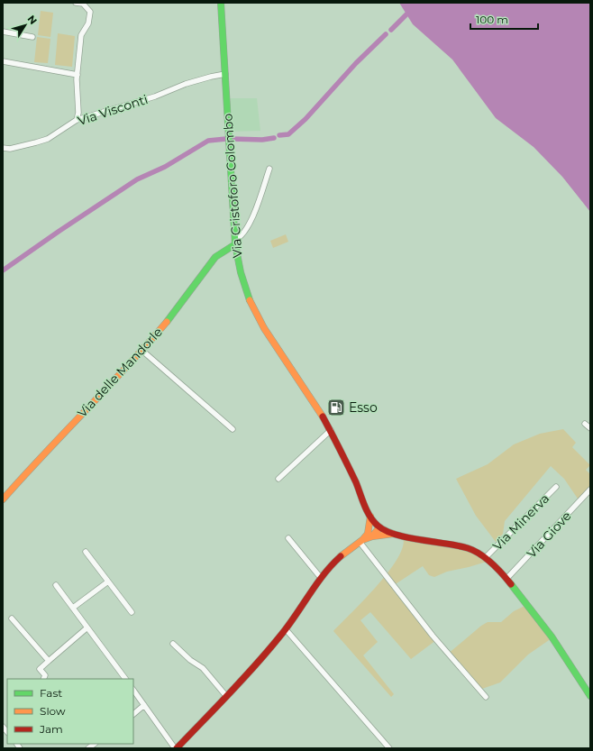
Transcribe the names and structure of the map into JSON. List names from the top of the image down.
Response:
{
  "streets": {
    "main road": ["Via Cristoforo Colombo", "Via delle Mandorle"],
    "street": ["Via Visconti", "Via Minerva", "Via Giove"]
  },
  "crossings": [
    ["Via Visconti", "Via Cristoforo Colombo"],
    ["Via Cristoforo Colombo", "Via delle Mandorle"]
  ],
  "places": {
    "fuel station": ["Esso"]
  },
  "legend": ["Fast", "Slow", "Jam"],
  "scale_bar": "100 m",
  "north": "top right"
}
